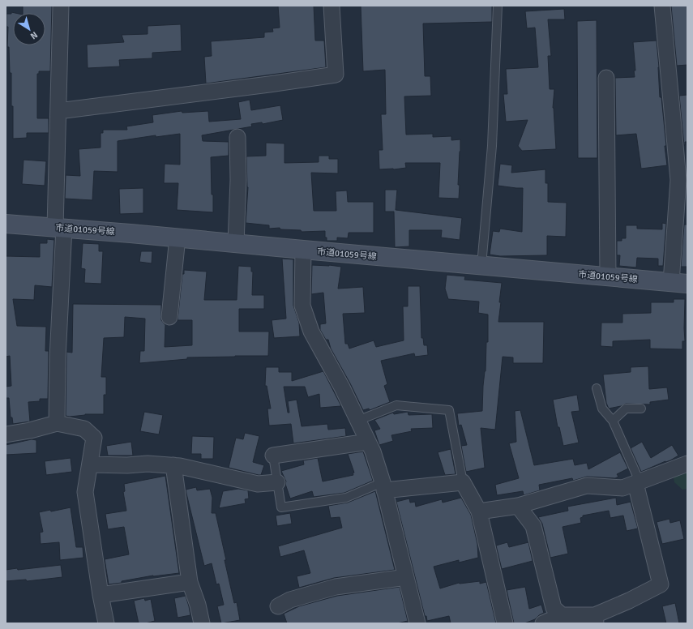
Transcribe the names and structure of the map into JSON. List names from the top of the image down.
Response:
{
  "streets": {
    "street": ["市道01059号線"]
  },
  "north": "bottom right"
}
